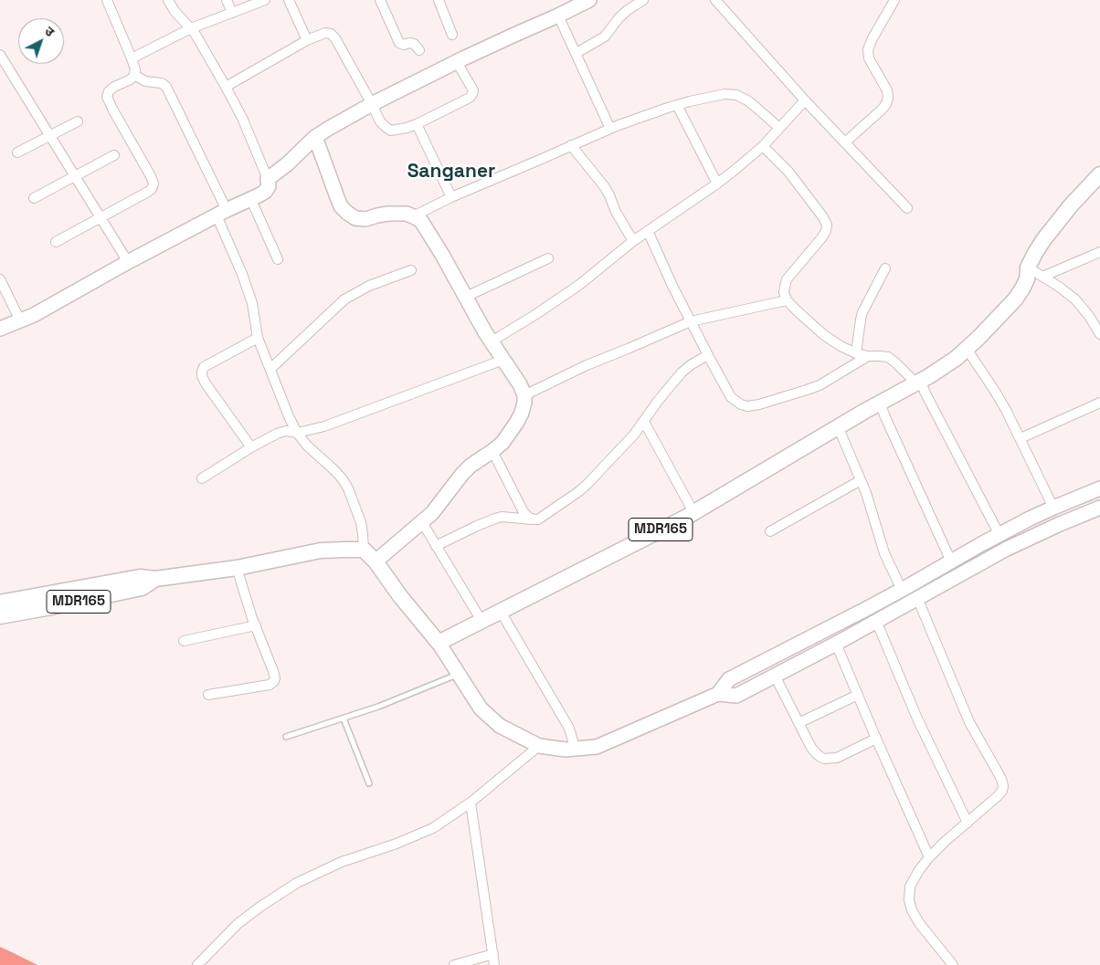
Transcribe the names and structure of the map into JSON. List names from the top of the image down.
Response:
{
  "streets": {
    "main road": ["MDR165"]
  },
  "districts": ["Sanganer"],
  "north": "top right"
}
